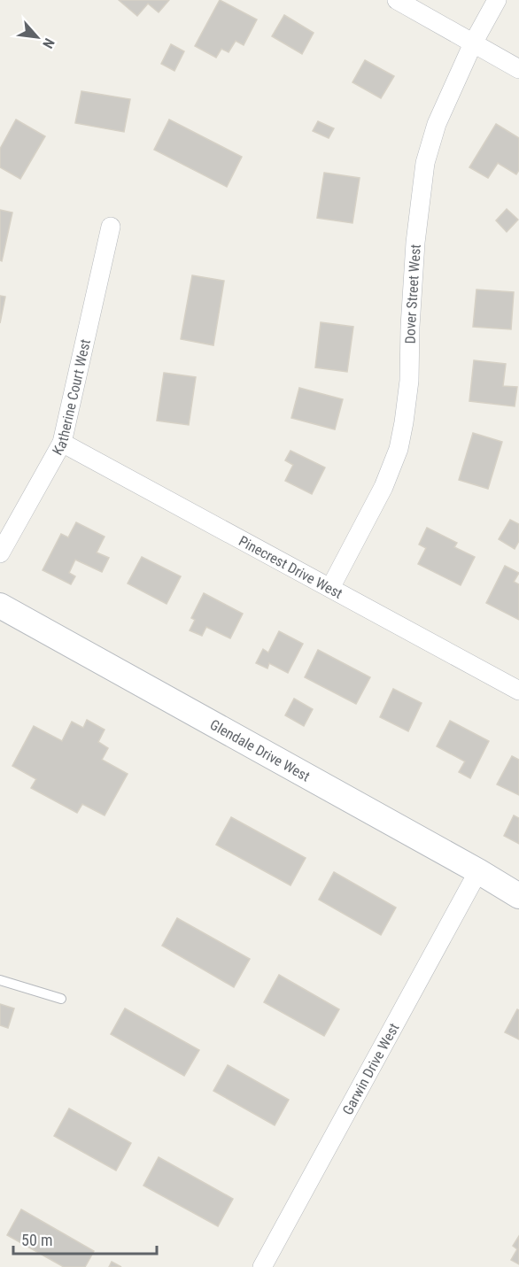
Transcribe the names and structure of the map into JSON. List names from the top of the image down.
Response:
{
  "streets": {
    "street": [
      "Dover Street West",
      "Katherine Court West",
      "Pinecrest Drive West",
      "Glendale Drive West",
      "Garwin Drive West"
    ]
  },
  "crossings": [
    ["Dover Street West", "Pinecrest Drive West"],
    ["Katherine Court West", "Pinecrest Drive West"],
    ["Glendale Drive West", "Garwin Drive West"]
  ],
  "scale_bar": "50 m",
  "north": "bottom right"
}
